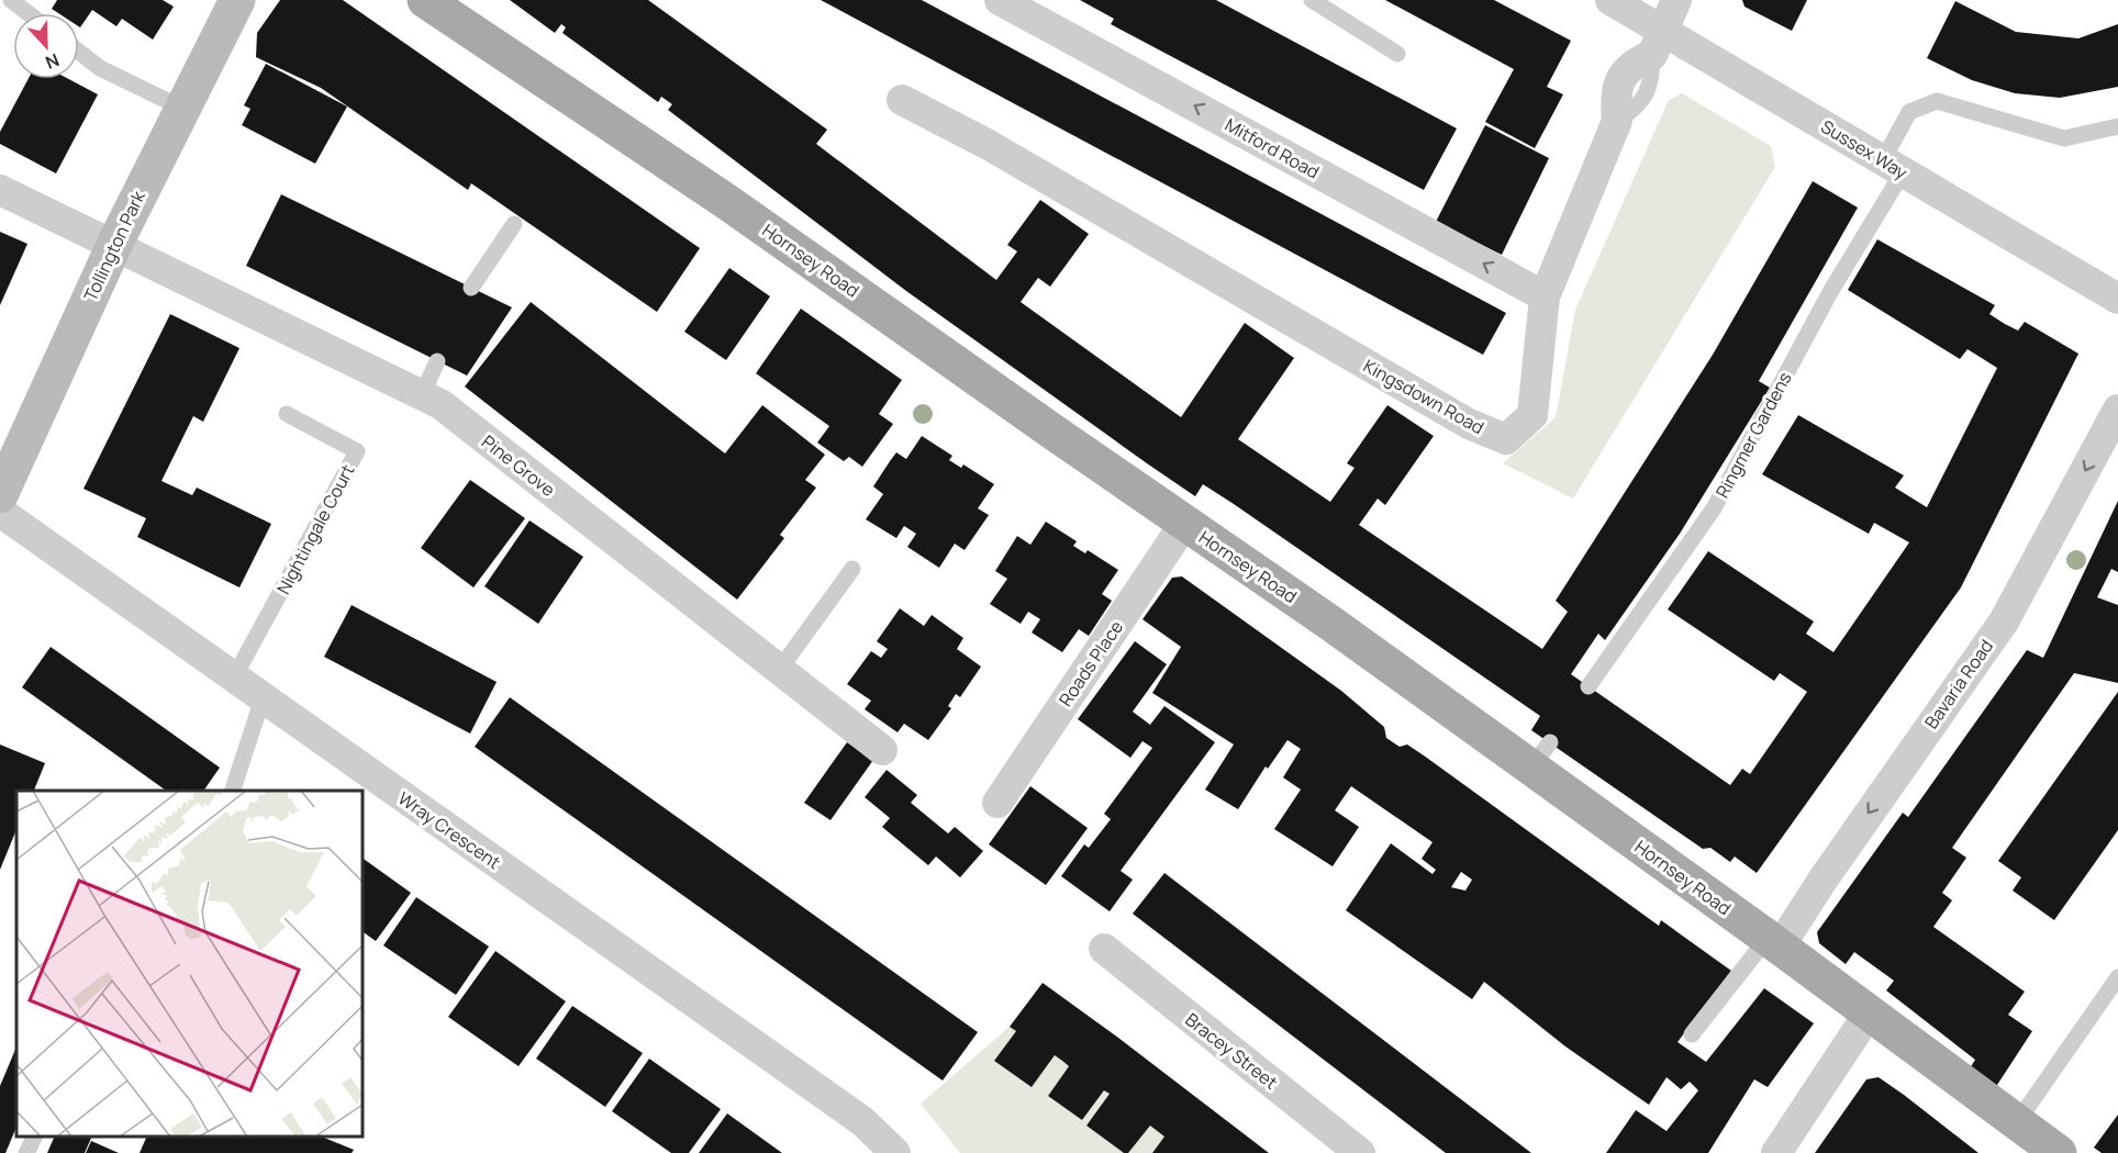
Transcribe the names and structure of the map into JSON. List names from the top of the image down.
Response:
{
  "streets": {
    "main road": ["Hornsey Road"],
    "street": [
      "Mitford Road",
      "Sussex Way",
      "Tollington Park",
      "Kingsdown Road",
      "Pine Grove",
      "Roads Place",
      "Bavaria Road",
      "Wray Crescent",
      "Bracey Street"
    ],
    "lane": ["Ringmer Gardens", "Nightingale Court"]
  },
  "crossings": [
    ["Mitford Road", "Kingsdown Road"],
    ["Sussex Way", "Kingsdown Road"],
    ["Sussex Way", "Ringmer Gardens"],
    ["Tollington Park", "Pine Grove"],
    ["Hornsey Road", "Roads Place"],
    ["Hornsey Road", "Bavaria Road"],
    ["Nightingale Court", "Wray Crescent"]
  ],
  "one_way": ["Mitford Road", "Bavaria Road"],
  "north": "bottom"
}
